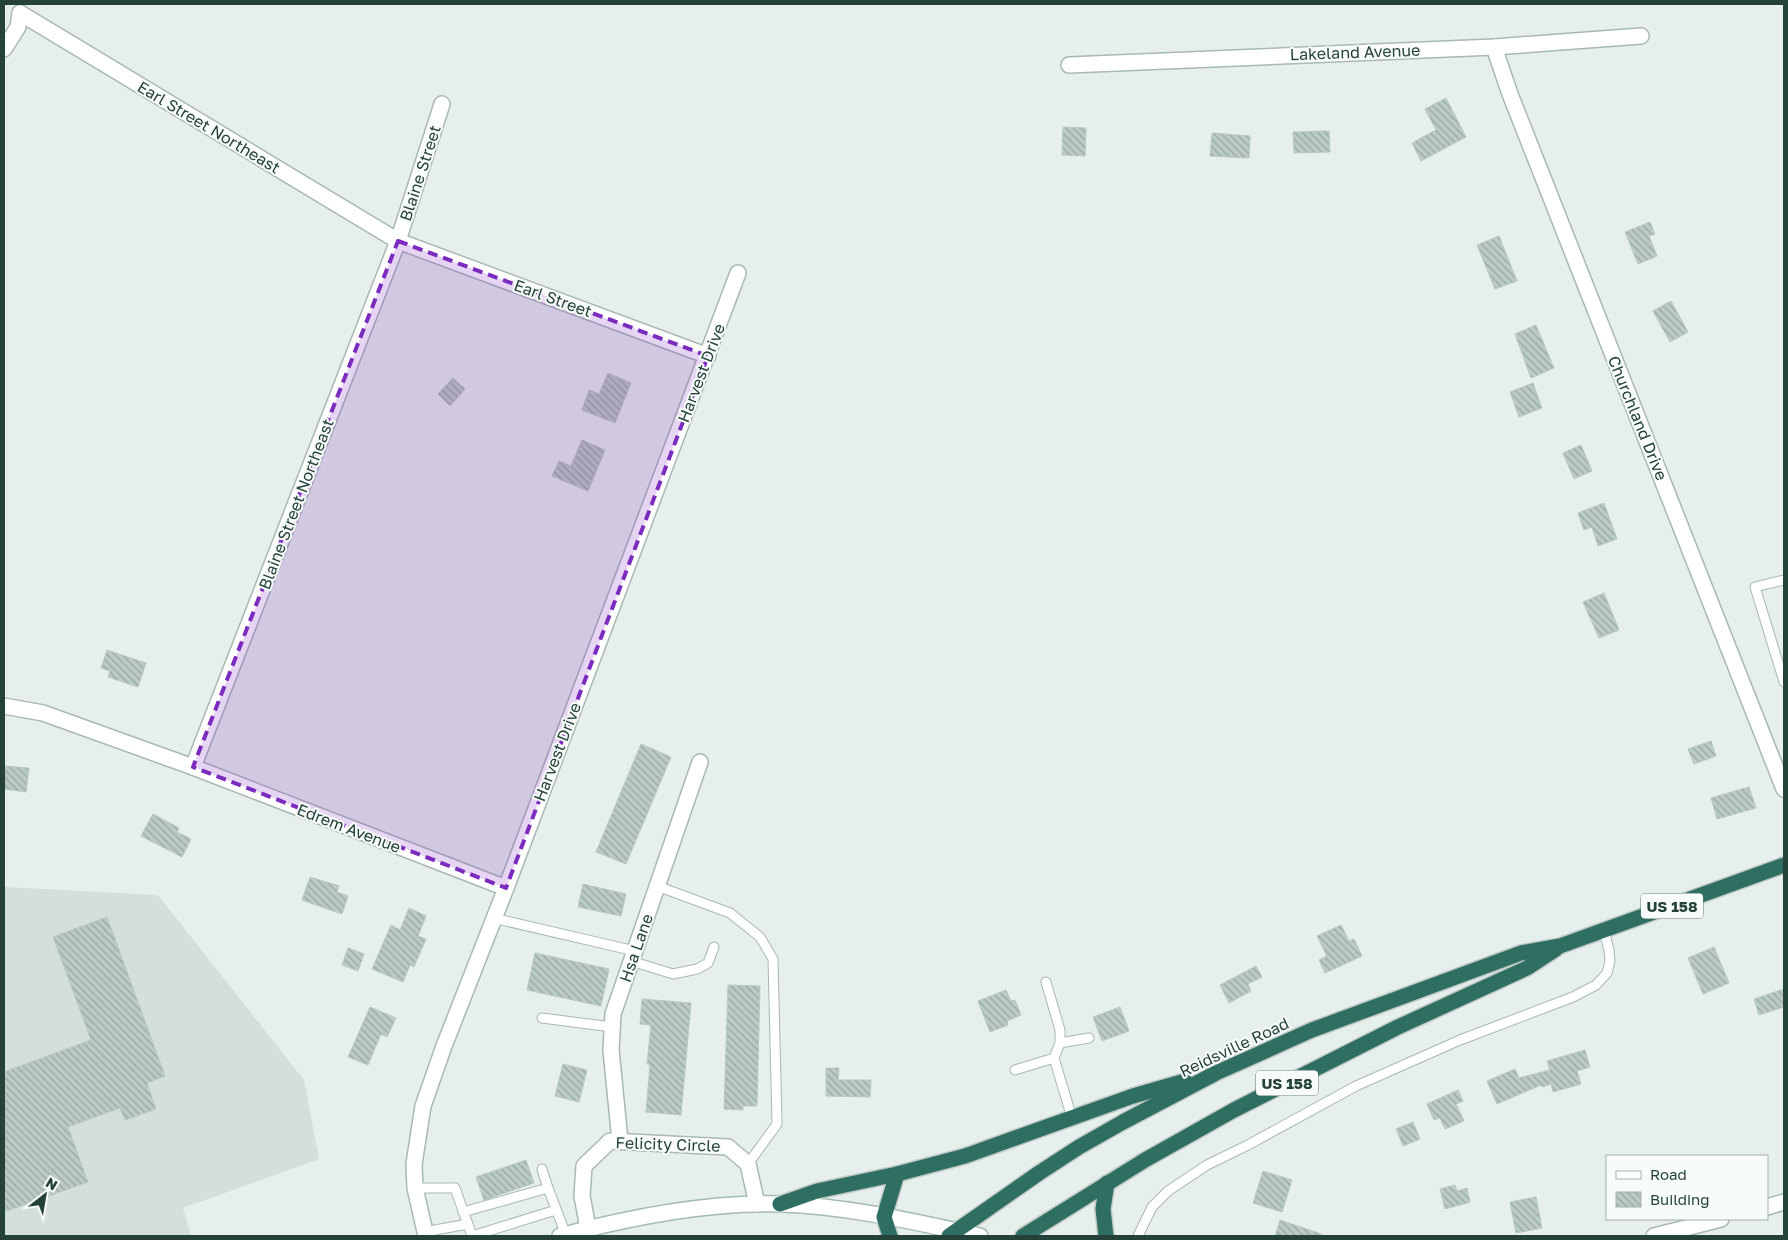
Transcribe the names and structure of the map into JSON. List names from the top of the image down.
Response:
{
  "streets": {
    "highway": ["US 158", "Reidsville Road"],
    "street": [
      "Lakeland Avenue",
      "Earl Street Northeast",
      "Blaine Street",
      "Earl Street",
      "Harvest Drive",
      "Churchland Drive",
      "Blaine Street Northeast",
      "Edrem Avenue",
      "Hsa Lane",
      "Felicity Circle"
    ]
  },
  "crossings": [
    ["Lakeland Avenue", "Churchland Drive"],
    ["Earl Street Northeast", "Blaine Street"],
    ["Earl Street Northeast", "Earl Street"],
    ["Earl Street Northeast", "Blaine Street Northeast"],
    ["Blaine Street", "Earl Street"],
    ["Blaine Street", "Blaine Street Northeast"],
    ["Earl Street", "Harvest Drive"],
    ["Earl Street", "Blaine Street Northeast"],
    ["Harvest Drive", "Edrem Avenue"],
    ["Blaine Street Northeast", "Edrem Avenue"],
    ["Hsa Lane", "Felicity Circle"]
  ],
  "legend": ["Road", "Building"],
  "north": "top right"
}
